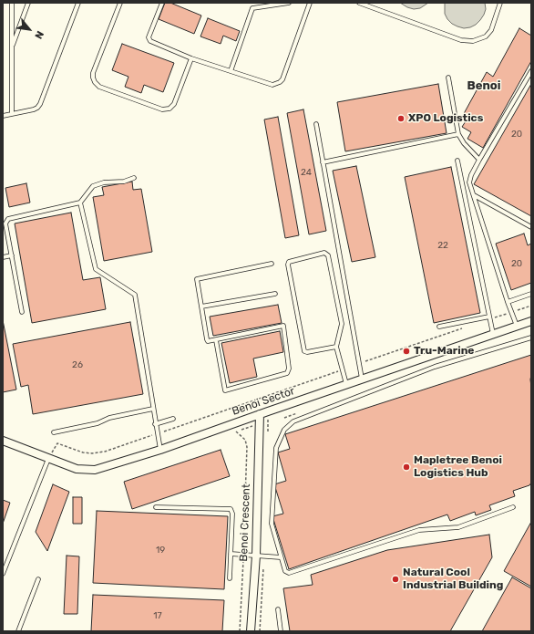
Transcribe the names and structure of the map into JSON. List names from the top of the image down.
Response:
{
  "streets": {
    "street": ["Benoi Sector", "Benoi Crescent"]
  },
  "crossings": [
    ["Benoi Sector", "Benoi Crescent"]
  ],
  "districts": ["Benoi"],
  "places": [
    "XPO Logistics",
    "Tru-Marine",
    "Mapletree Benoi Logistics Hub",
    "Natural Cool Industrial Building"
  ],
  "house_numbers": [
    "20",
    "24",
    "22",
    "20",
    "26",
    "19",
    "17"
  ],
  "north": "bottom right"
}
